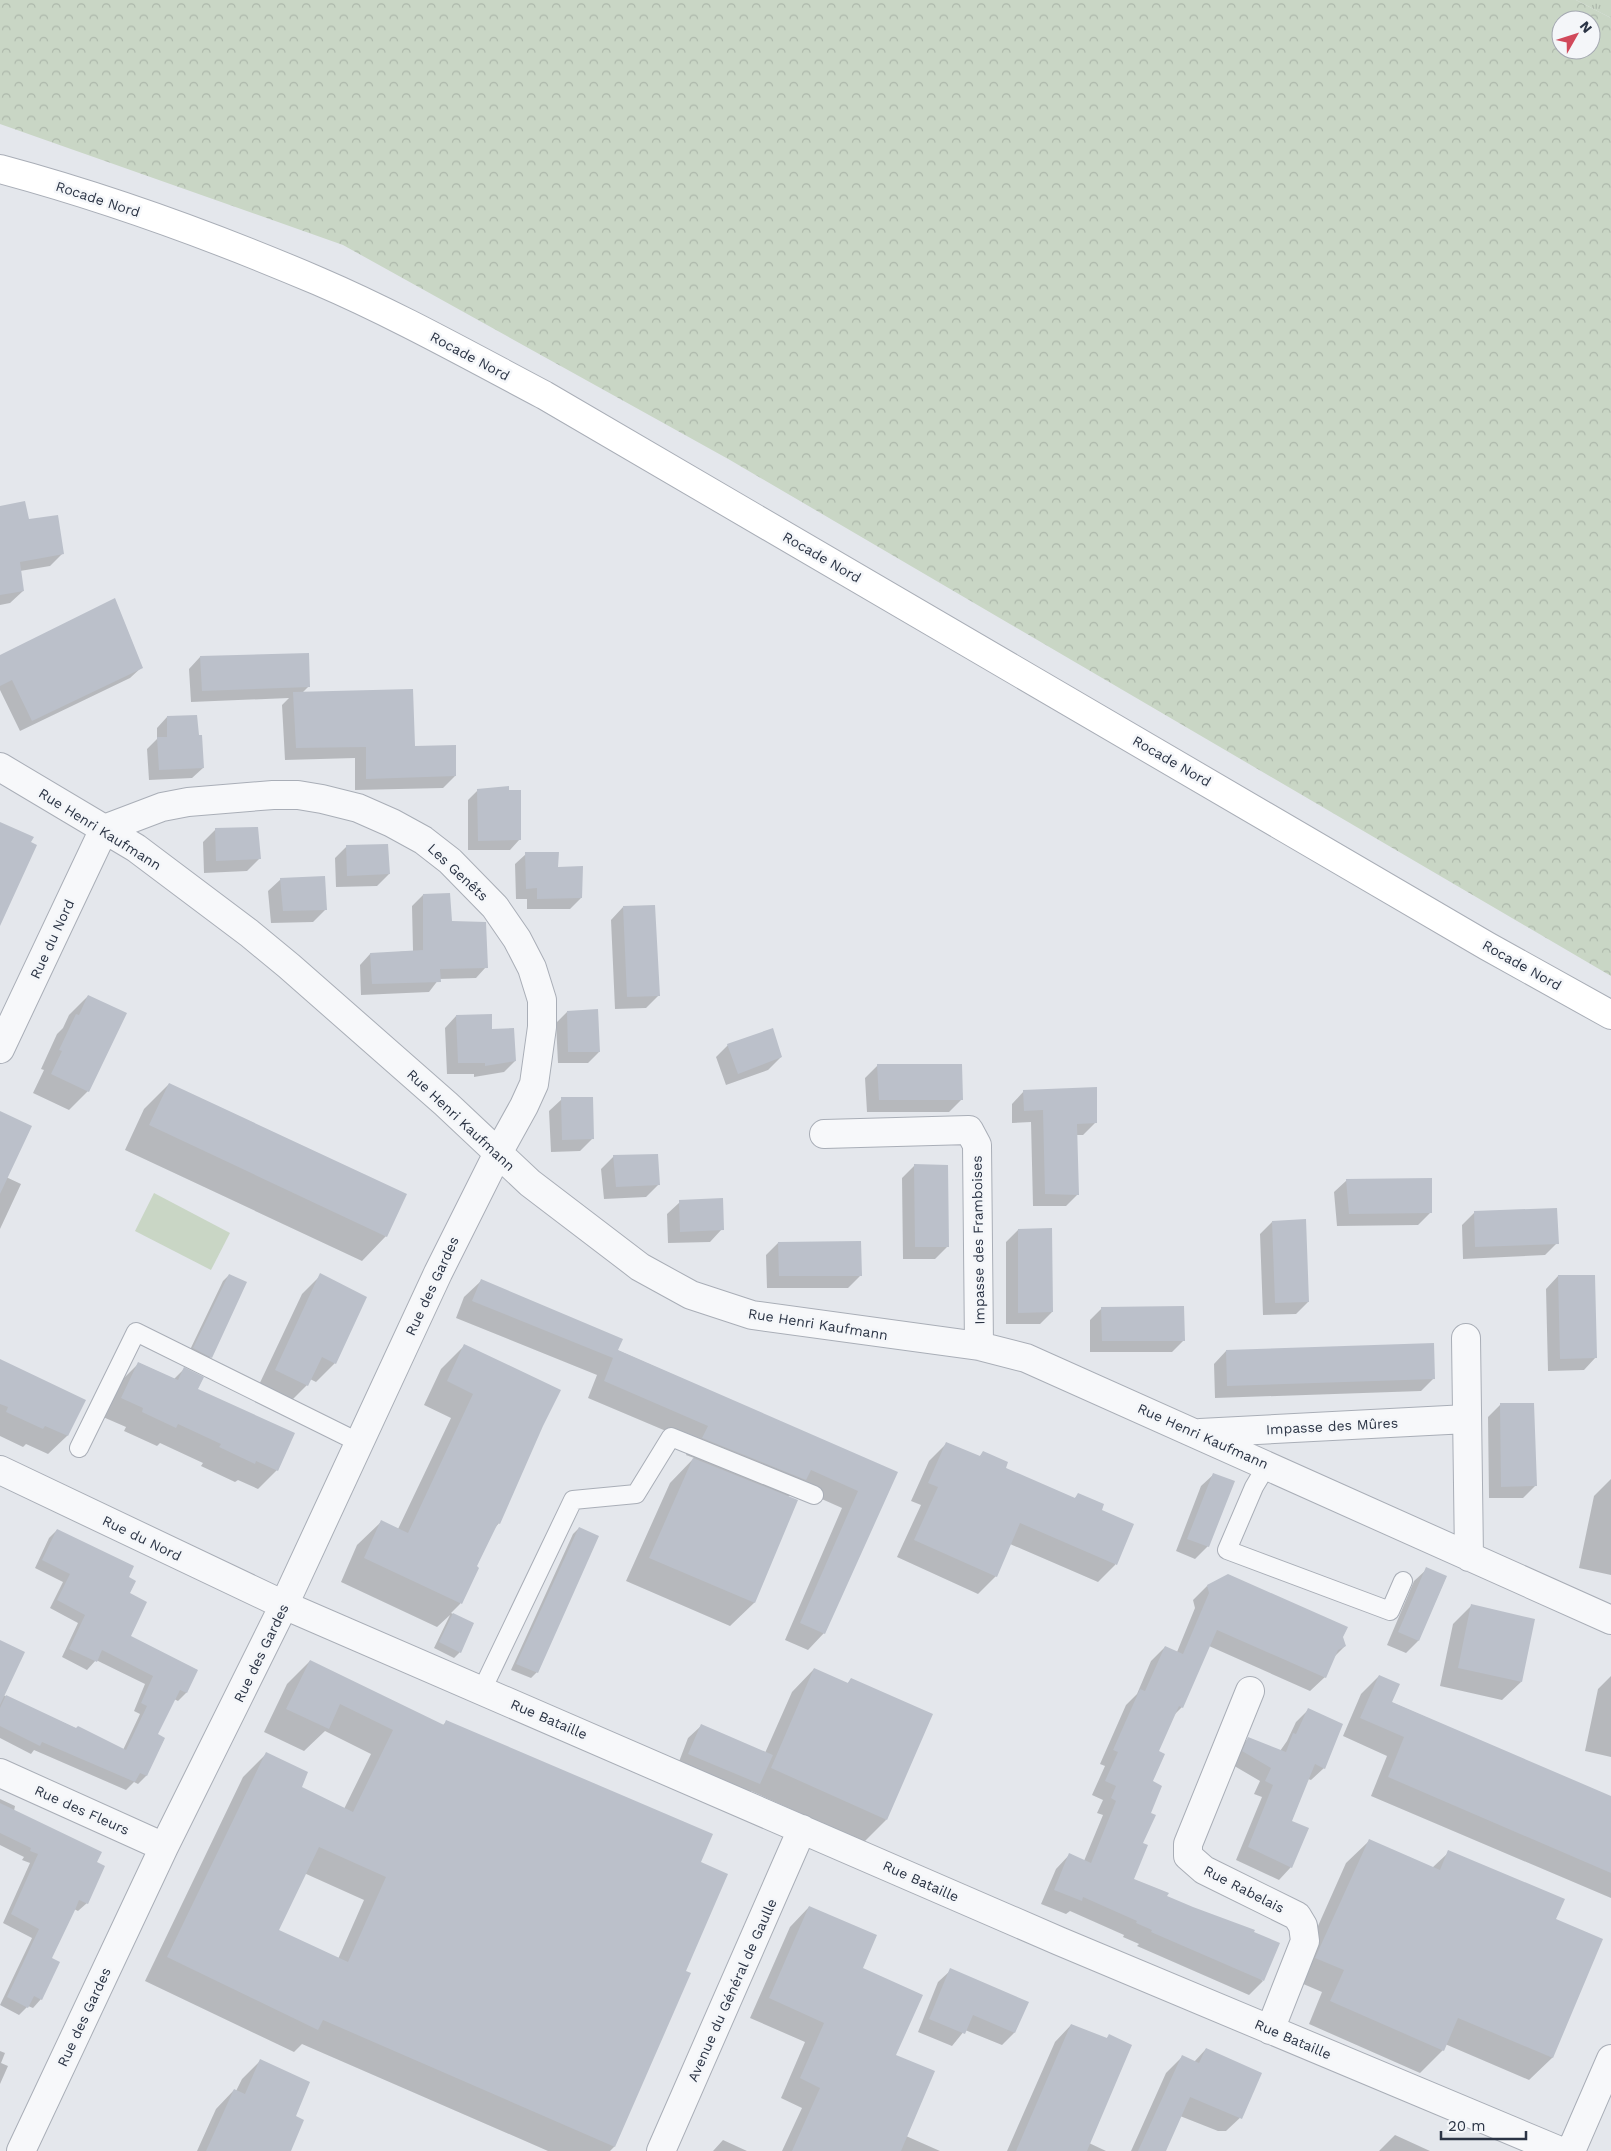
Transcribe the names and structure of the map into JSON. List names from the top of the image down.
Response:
{
  "streets": {
    "main road": ["Rocade Nord"],
    "street": [
      "Rue Henri Kaufmann",
      "Les Genêts",
      "Rue du Nord",
      "Impasse des Framboises",
      "Rue des Gardes",
      "Impasse des Mûres",
      "Rue Bataille",
      "Rue des Fleurs",
      "Rue Rabelais",
      "Avenue du Général de Gaulle"
    ]
  },
  "crossings": [
    ["Rue Henri Kaufmann", "Les Genêts"],
    ["Rue Henri Kaufmann", "Rue du Nord"],
    ["Rue Henri Kaufmann", "Impasse des Framboises"],
    ["Rue Henri Kaufmann", "Rue des Gardes"],
    ["Rue Henri Kaufmann", "Impasse des Mûres"],
    ["Les Genêts", "Rue du Nord"],
    ["Les Genêts", "Rue des Gardes"],
    ["Rue du Nord", "Rue des Gardes"],
    ["Rue du Nord", "Rue Bataille"],
    ["Rue des Gardes", "Rue Bataille"],
    ["Rue des Gardes", "Rue des Fleurs"],
    ["Rue Bataille", "Rue Rabelais"],
    ["Rue Bataille", "Avenue du Général de Gaulle"]
  ],
  "scale_bar": "20 m",
  "north": "top right"
}
